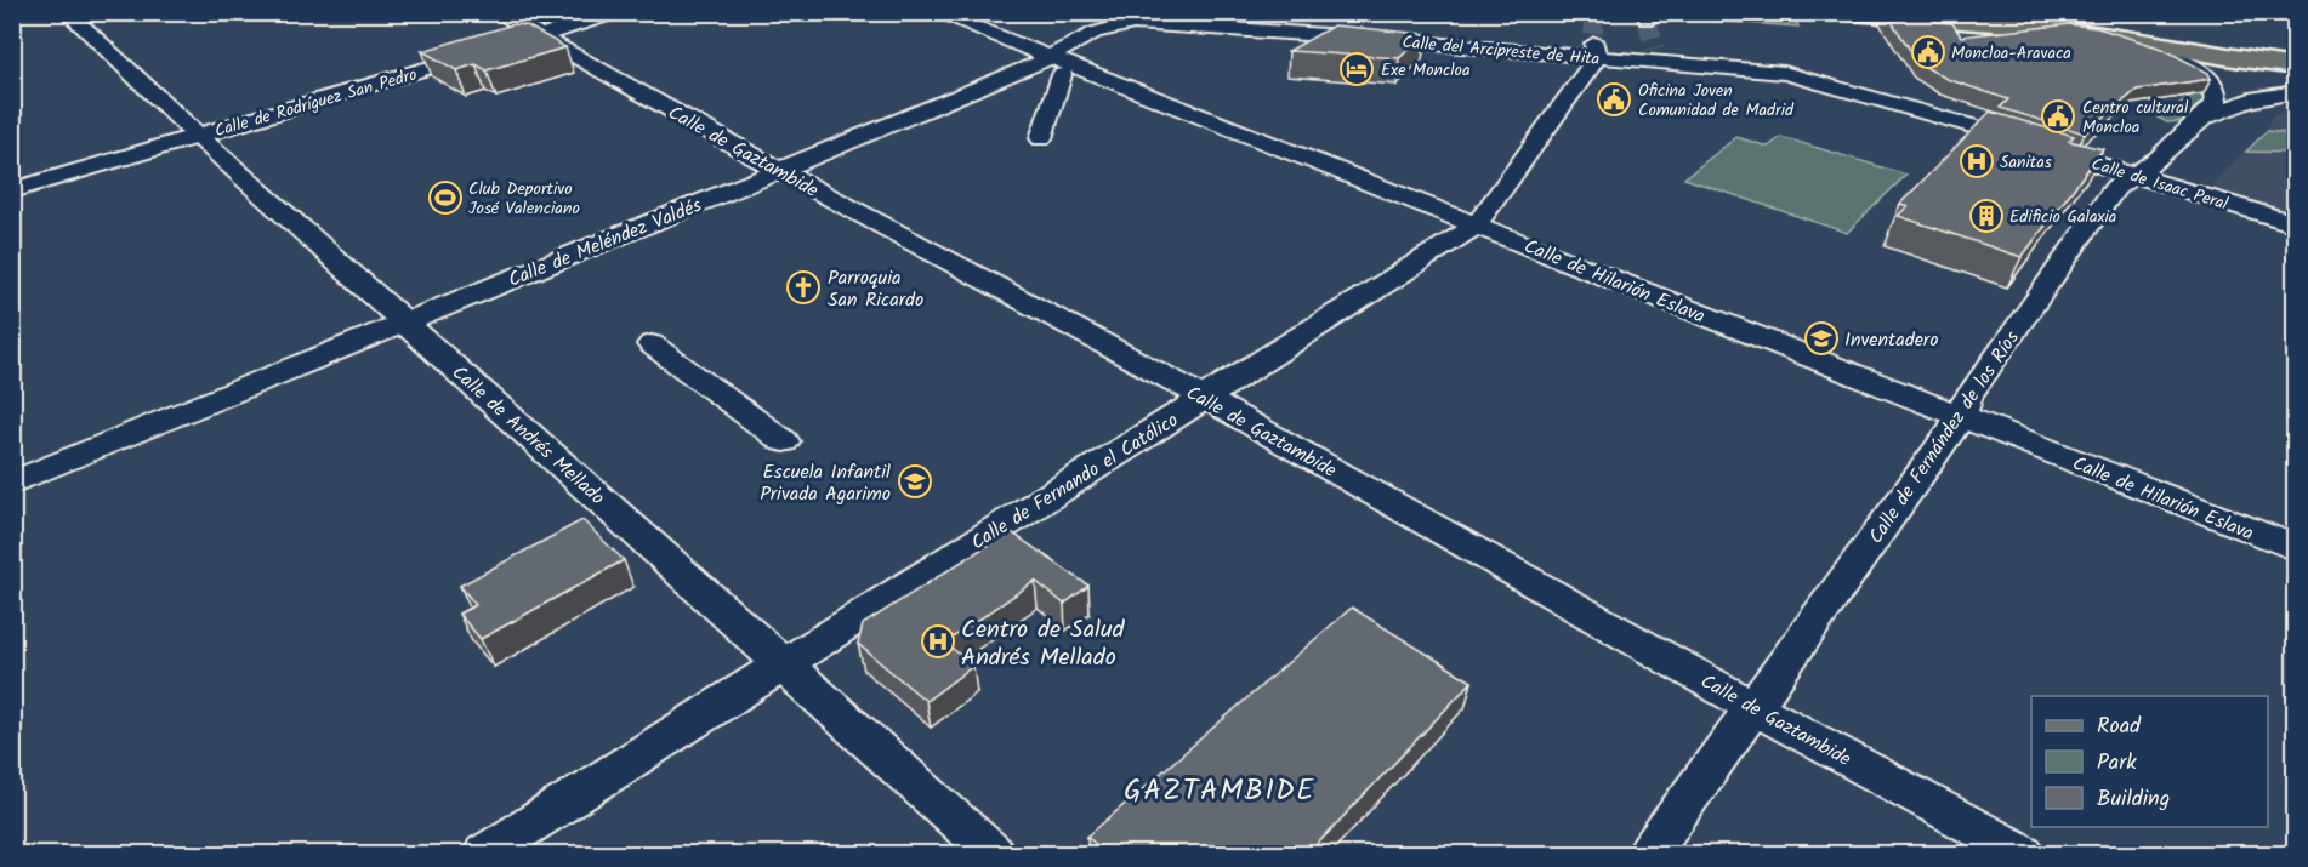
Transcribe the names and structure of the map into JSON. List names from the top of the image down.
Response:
{
  "streets": {
    "street": [
      "Calle del Arcipreste de Hita",
      "Calle de Rodríguez San Pedro",
      "Calle de Gaztambide",
      "Calle de Isaac Peral",
      "Calle de Meléndez Valdés",
      "Calle de Hilarión Eslava",
      "Calle de Andrés Mellado",
      "Calle de Fernández de los Ríos",
      "Calle de Fernando el Católico"
    ]
  },
  "crossings": [
    ["Calle del Arcipreste de Hita", "Calle de Isaac Peral"],
    ["Calle del Arcipreste de Hita", "Calle de Meléndez Valdés"],
    ["Calle del Arcipreste de Hita", "Calle de Fernando el Católico"],
    ["Calle de Rodríguez San Pedro", "Calle de Andrés Mellado"],
    ["Calle de Gaztambide", "Calle de Meléndez Valdés"],
    ["Calle de Gaztambide", "Calle de Fernández de los Ríos"],
    ["Calle de Gaztambide", "Calle de Fernando el Católico"],
    ["Calle de Isaac Peral", "Calle de Fernández de los Ríos"],
    ["Calle de Meléndez Valdés", "Calle de Hilarión Eslava"],
    ["Calle de Meléndez Valdés", "Calle de Andrés Mellado"],
    ["Calle de Hilarión Eslava", "Calle de Fernández de los Ríos"],
    ["Calle de Hilarión Eslava", "Calle de Fernando el Católico"],
    ["Calle de Andrés Mellado", "Calle de Fernando el Católico"]
  ],
  "districts": ["GAZTAMBIDE"],
  "places": {
    "public building": ["Moncloa-Aravaca", "Oficina Joven Comunidad de Madrid", "Centro cultural Moncloa"],
    "hotel": ["Exe Moncloa"],
    "hospital": ["Sanitas", "Centro de Salud Andrés Mellado"],
    "sports": ["Club Deportivo José Valenciano"],
    "building": ["Edificio Galaxia"],
    "church": ["Parroquia San Ricardo"],
    "school or university": ["Inventadero", "Escuela Infantil Privada Agarimo"]
  },
  "legend": ["Road", "Park", "Building"]
}
